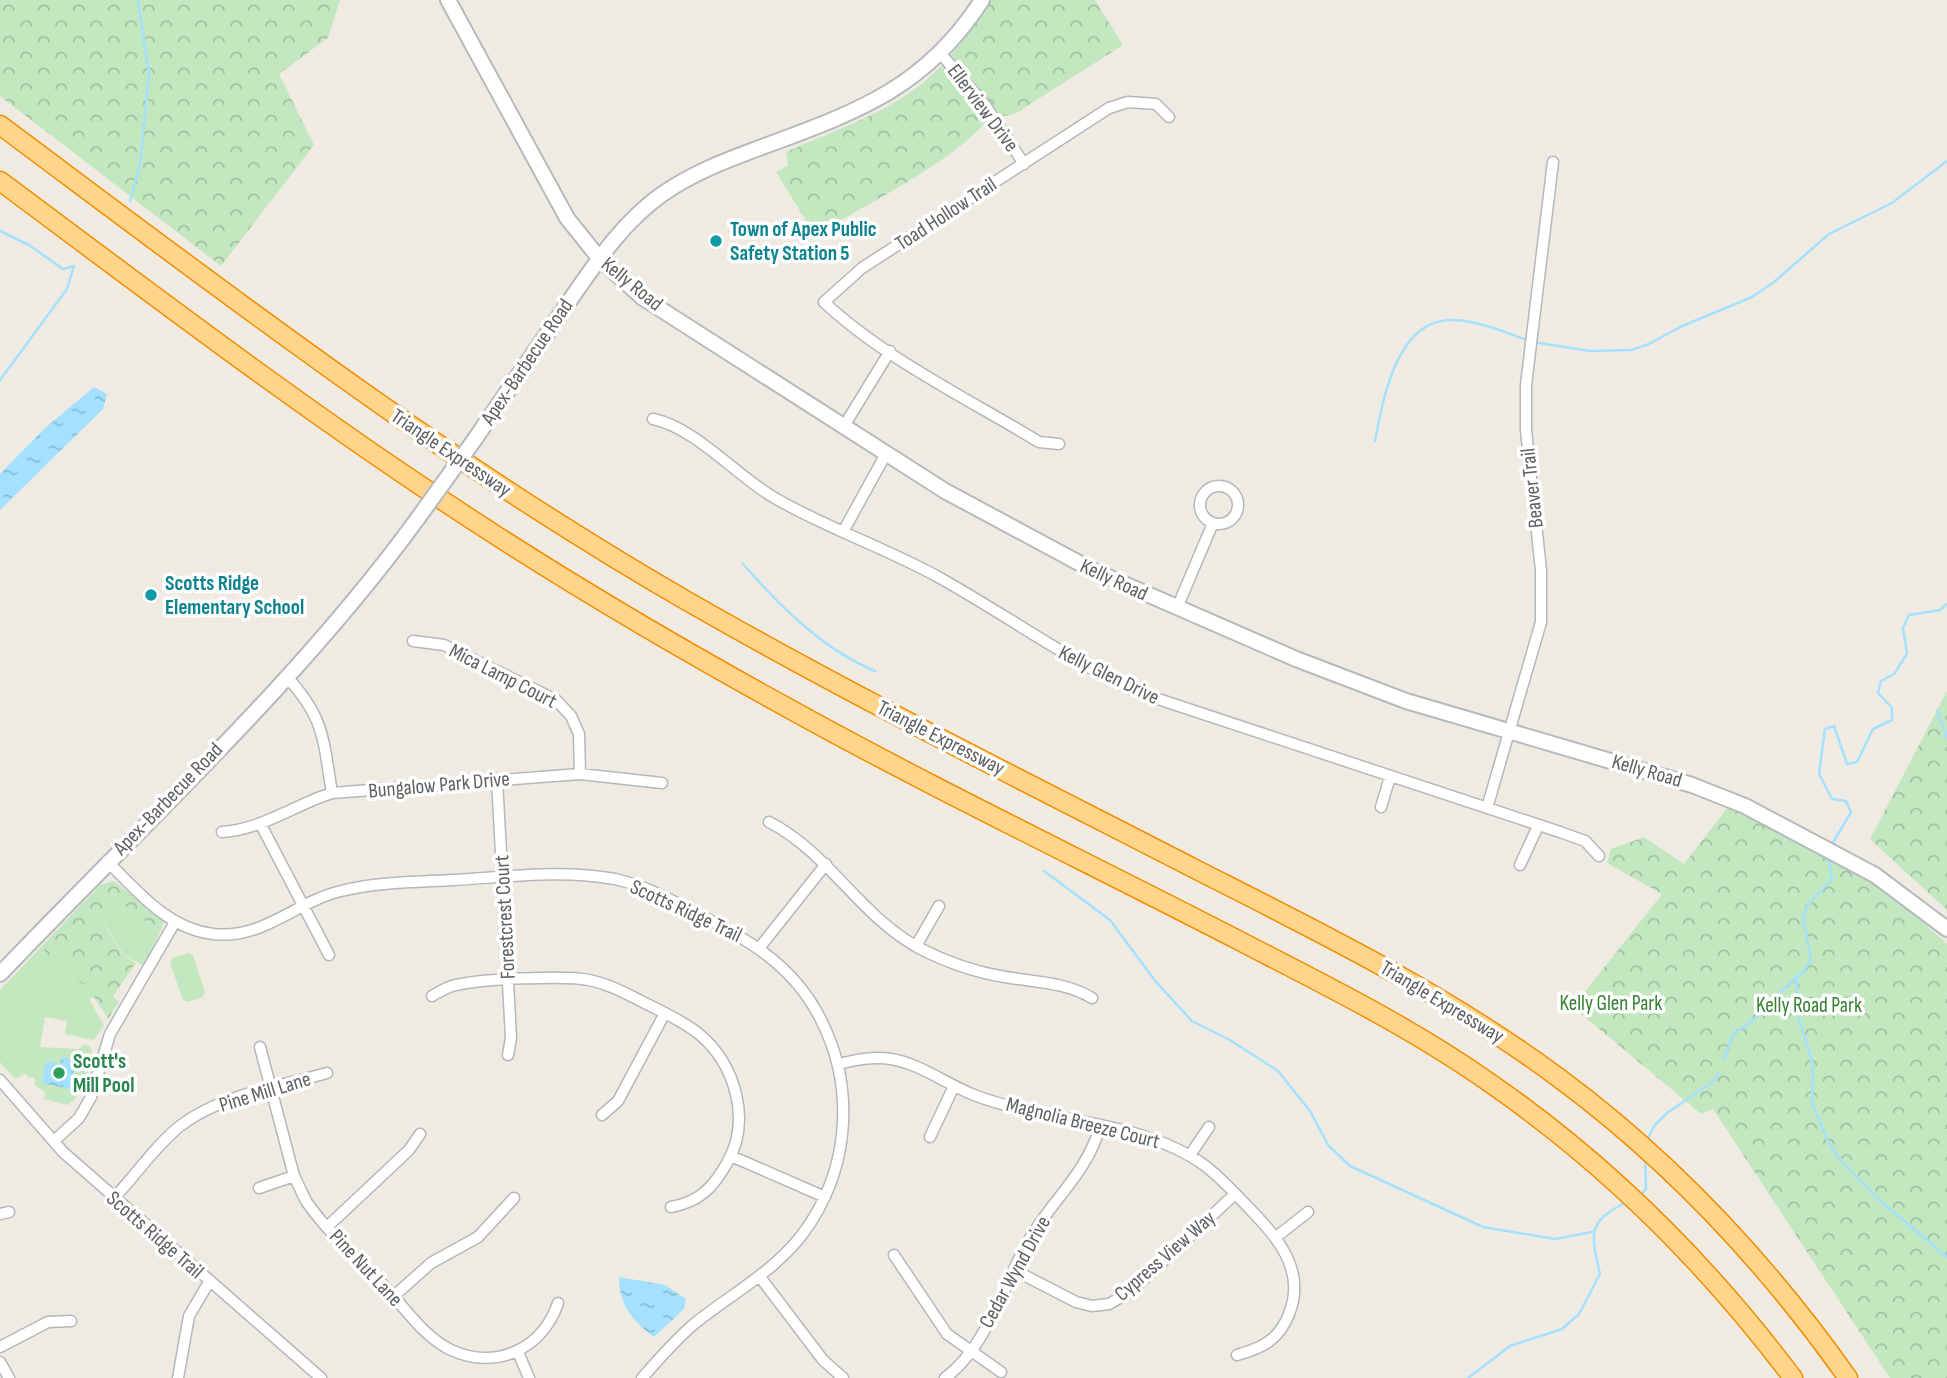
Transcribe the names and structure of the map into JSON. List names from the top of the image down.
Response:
{
  "streets": {
    "highway": ["Triangle Expressway"],
    "street": [
      "Ellerview Drive",
      "Toad Hollow Trail",
      "Kelly Road",
      "Apex-Barbecue Road",
      "Beaver Trail",
      "Kelly Glen Drive",
      "Mica Lamp Court",
      "Bungalow Park Drive",
      "Scotts Ridge Trail",
      "Forestcrest Court",
      "Pine Mill Lane",
      "Magnolia Breeze Court",
      "Cypress View Way",
      "Pine Nut Lane",
      "Cedar Wynd Drive"
    ]
  },
  "crossings": [
    ["Ellerview Drive", "Toad Hollow Trail"],
    ["Ellerview Drive", "Apex-Barbecue Road"],
    ["Kelly Road", "Apex-Barbecue Road"],
    ["Kelly Road", "Beaver Trail"],
    ["Apex-Barbecue Road", "Scotts Ridge Trail"],
    ["Beaver Trail", "Kelly Glen Drive"],
    ["Mica Lamp Court", "Bungalow Park Drive"],
    ["Bungalow Park Drive", "Forestcrest Court"],
    ["Scotts Ridge Trail", "Forestcrest Court"],
    ["Scotts Ridge Trail", "Pine Mill Lane"],
    ["Scotts Ridge Trail", "Magnolia Breeze Court"],
    ["Pine Mill Lane", "Pine Nut Lane"],
    ["Magnolia Breeze Court", "Cypress View Way"],
    ["Magnolia Breeze Court", "Cedar Wynd Drive"],
    ["Cypress View Way", "Cedar Wynd Drive"]
  ],
  "parks": ["Kelly Glen Park", "Kelly Road Park"],
  "places": ["Town of Apex Public Safety Station 5", "Scotts Ridge Elementary School", "Scott's Mill Pool"]
}
